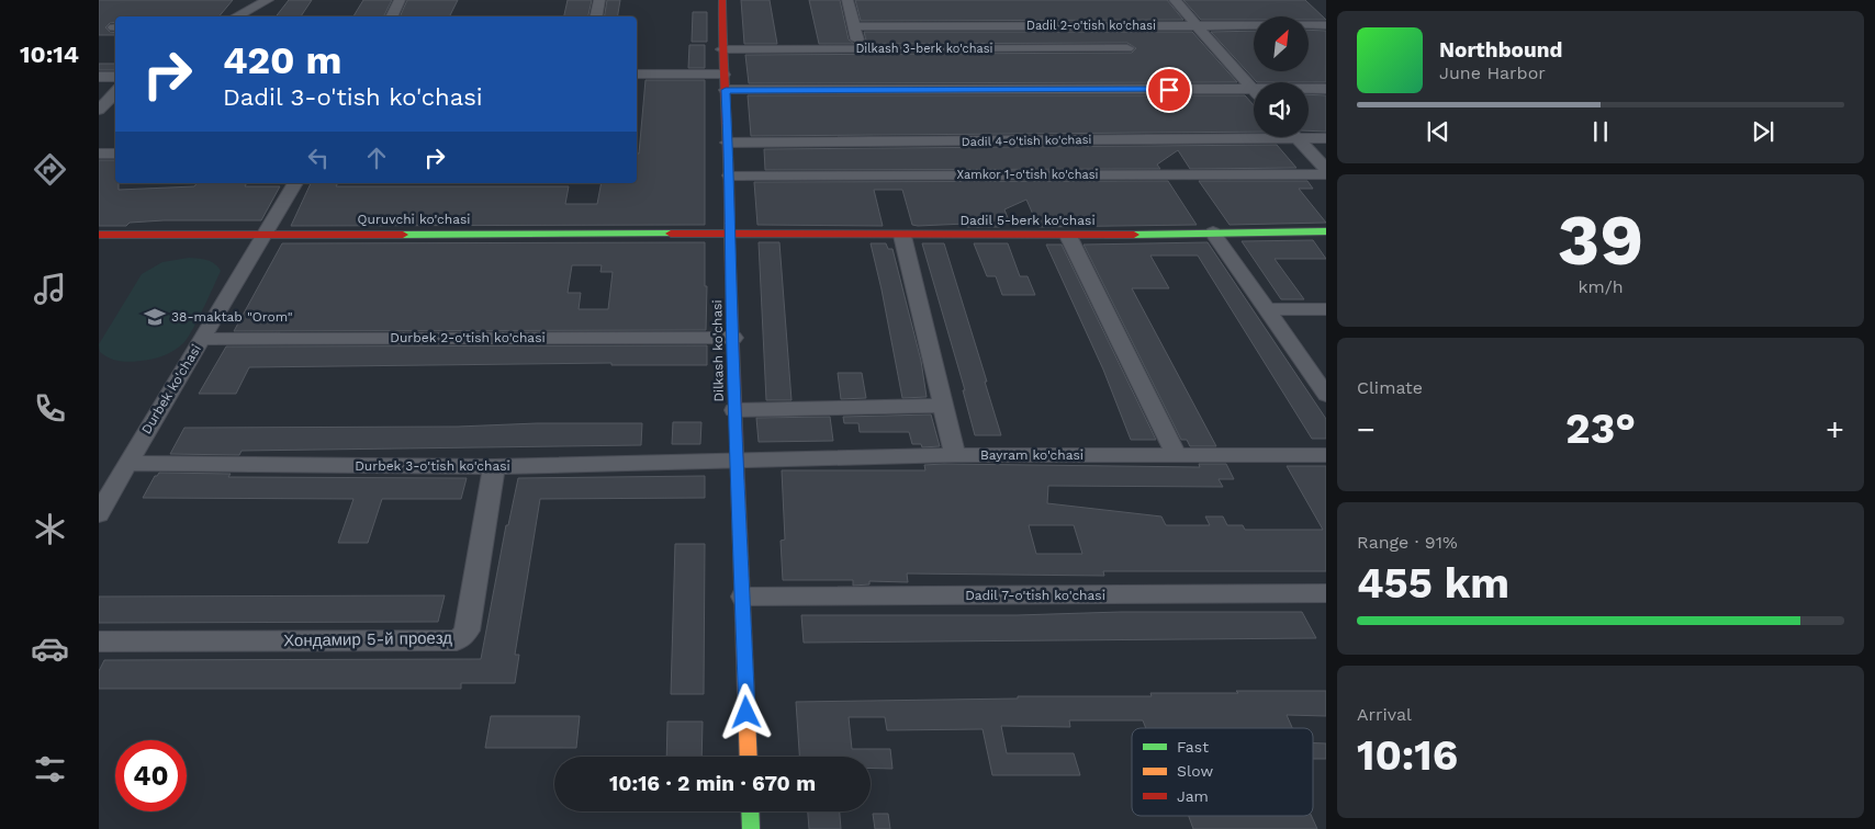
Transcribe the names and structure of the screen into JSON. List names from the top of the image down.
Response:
{
  "streets": {
    "street": [
      "Dadil 2-o'tish ko'chasi",
      "Dilkash 3-berk ko'chasi",
      "Dadil 4-o'tish ko'chasi",
      "Xamkor 1-o'tish ko'chasi",
      "Quruvchi ko'chasi",
      "Dadil 5-berk ko'chasi",
      "Durbek 2-o'tish ko'chasi",
      "Dilkash ko'chasi",
      "Durbek ko'chasi",
      "Bayram ko'chasi",
      "Durbek 3-o'tish ko'chasi",
      "Dadil 7-o'tish ko'chasi",
      "Хондамир 5-й проезд"
    ]
  },
  "crossings": [
    ["Dilkash 3-berk ko'chasi", "Dilkash ko'chasi"],
    ["Dadil 4-o'tish ko'chasi", "Dilkash ko'chasi"],
    ["Xamkor 1-o'tish ko'chasi", "Dilkash ko'chasi"],
    ["Quruvchi ko'chasi", "Dadil 5-berk ko'chasi"],
    ["Quruvchi ko'chasi", "Dilkash ko'chasi"],
    ["Quruvchi ko'chasi", "Durbek ko'chasi"],
    ["Dadil 5-berk ko'chasi", "Dilkash ko'chasi"],
    ["Durbek 2-o'tish ko'chasi", "Dilkash ko'chasi"],
    ["Durbek 2-o'tish ko'chasi", "Durbek ko'chasi"],
    ["Dilkash ko'chasi", "Bayram ko'chasi"],
    ["Dilkash ko'chasi", "Durbek 3-o'tish ko'chasi"],
    ["Dilkash ko'chasi", "Dadil 7-o'tish ko'chasi"],
    ["Durbek ko'chasi", "Durbek 3-o'tish ko'chasi"],
    ["Bayram ko'chasi", "Durbek 3-o'tish ko'chasi"],
    ["Durbek 3-o'tish ko'chasi", "Хондамир 5-й проезд"]
  ],
  "places": {
    "school or university": ["38-maktab \"Orom\""]
  },
  "legend": ["Fast", "Slow", "Jam"],
  "north": "top right",
  "page": {
    "tabs": "10:14",
    "turn": ["420 m", "Dadil 3-o'tish ko'chasi"],
    "song": ["Northbound", "June Harbor"],
    "tile": [
      ["39", "km/h"],
      "Climate",
      ["Range · 91%", "455 km"],
      ["Arrival", "10:16"]
    ],
    "heat": ["−", "23°", "+"],
    "limit": "40",
    "trip": "10:16 · 2 min · 670 m"
  }
}
